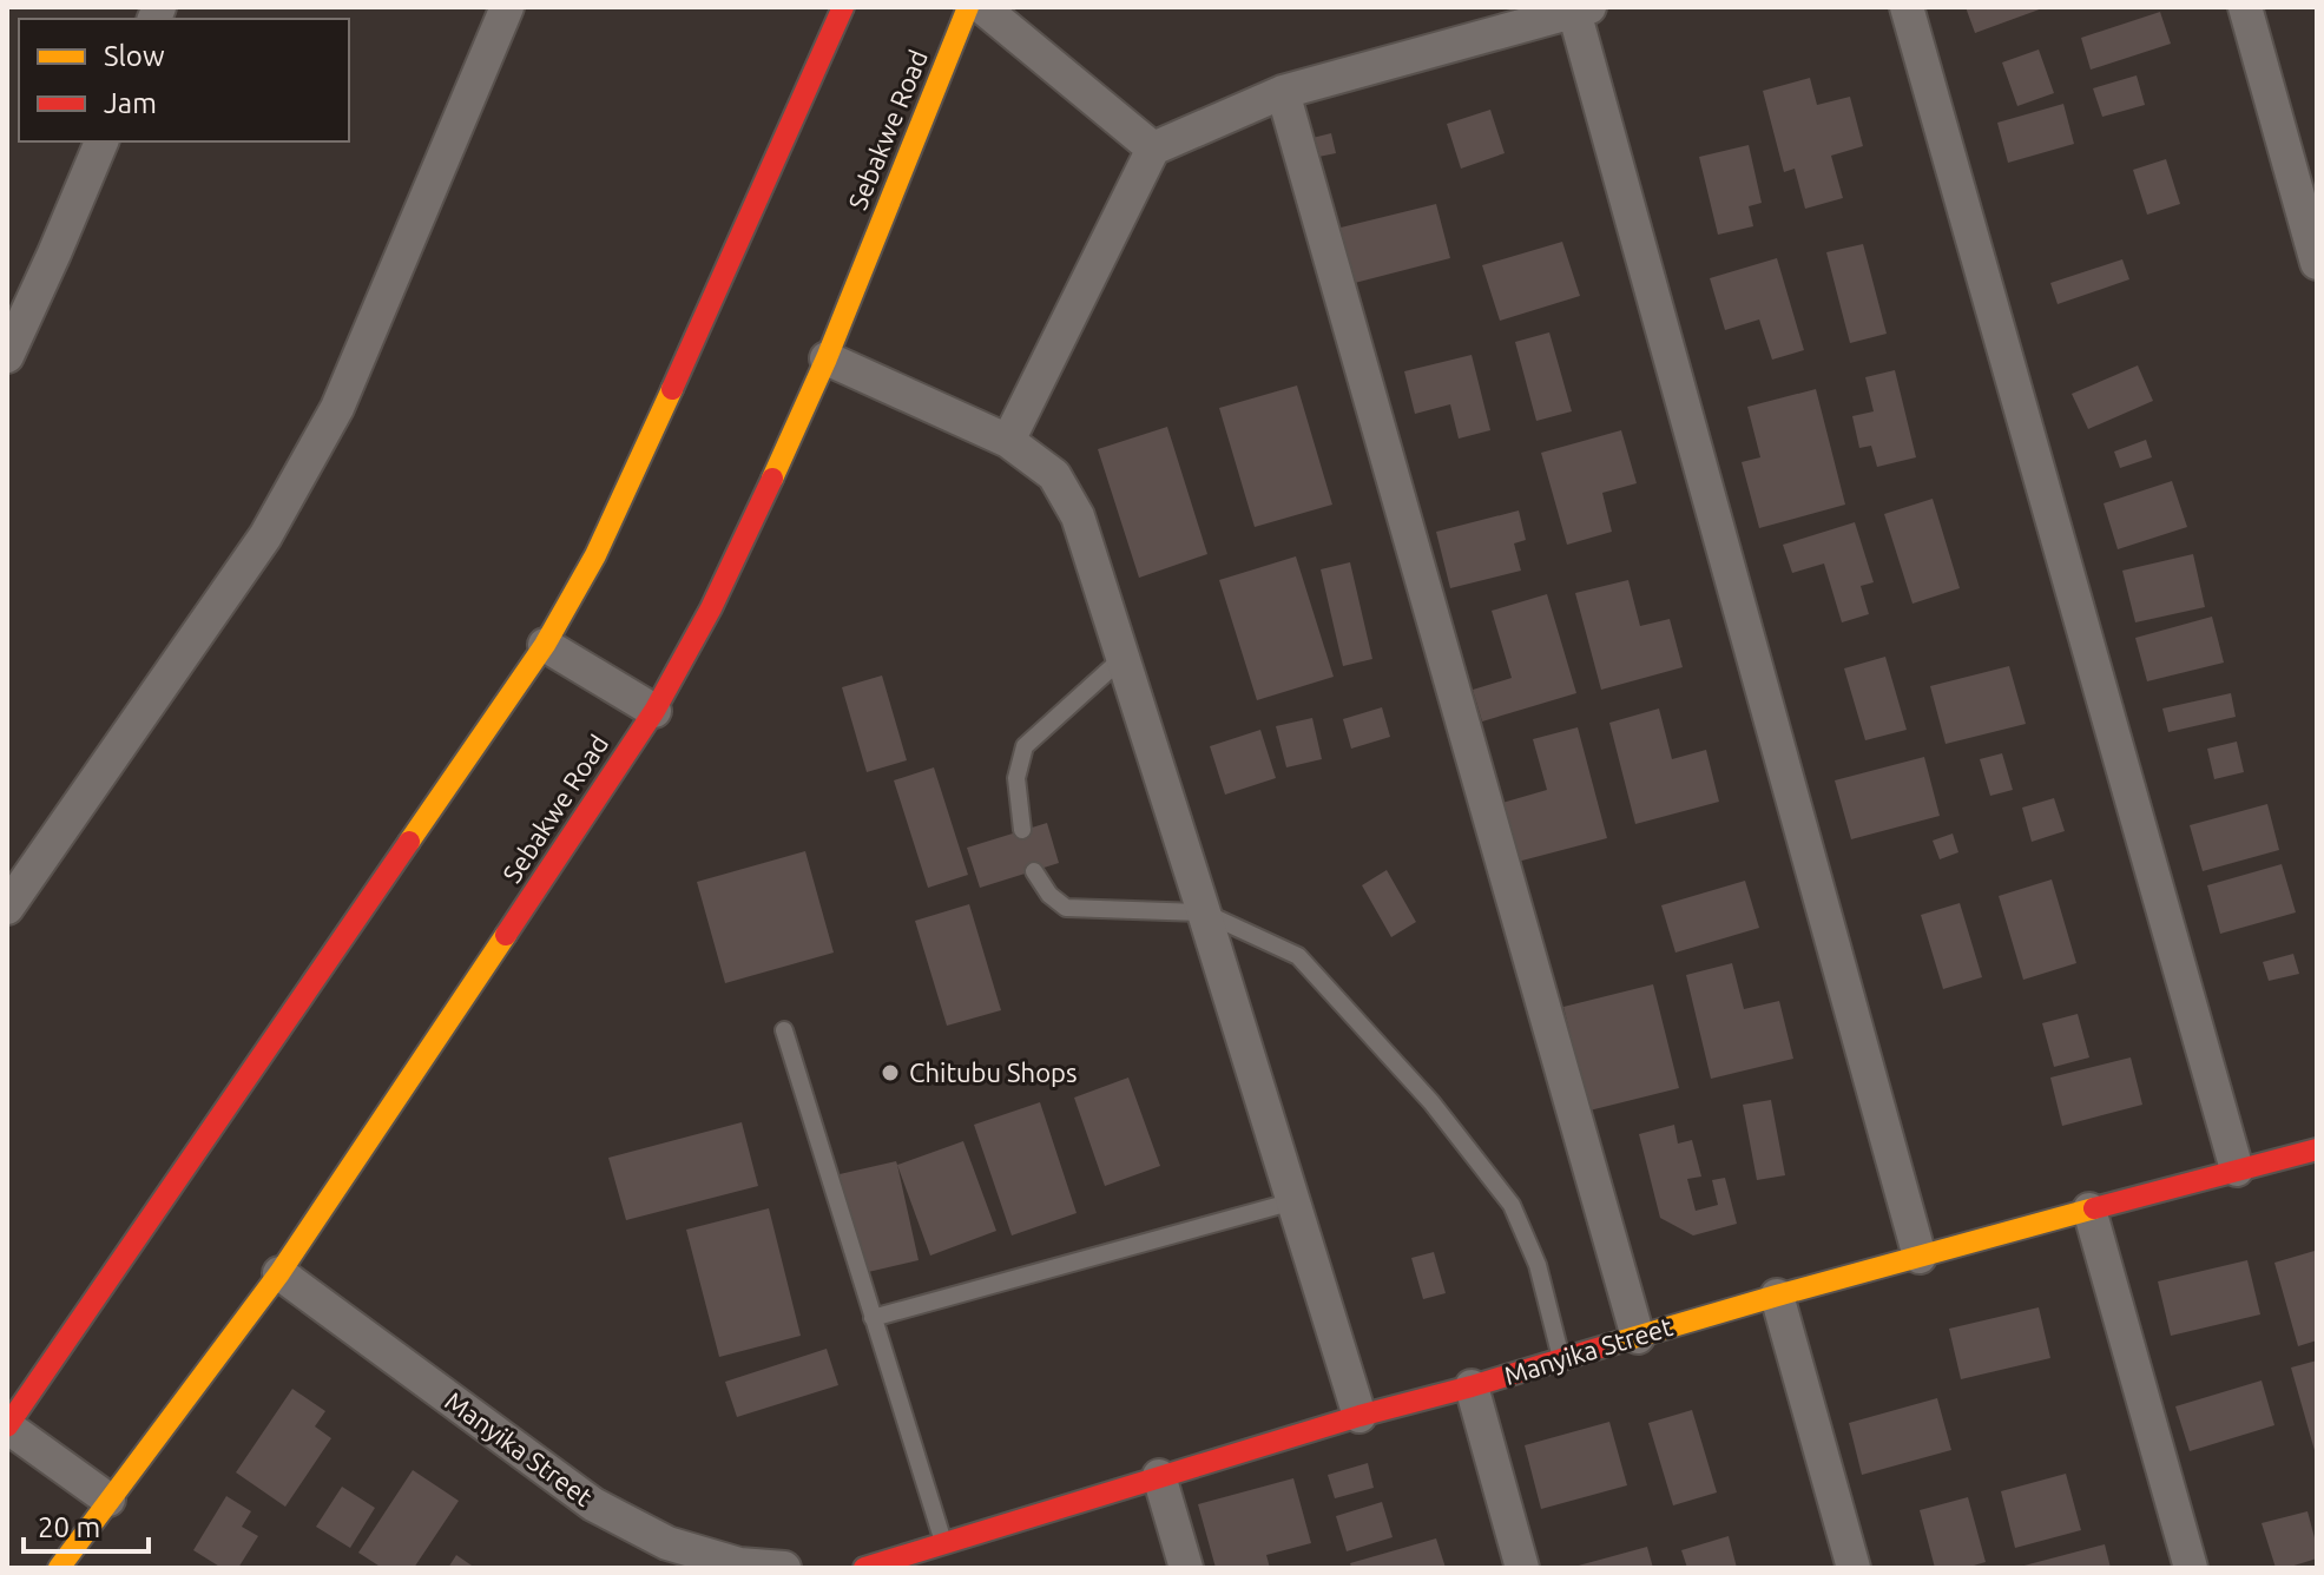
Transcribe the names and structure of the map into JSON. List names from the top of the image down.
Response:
{
  "streets": {
    "street": ["Sebakwe Road", "Manyika Street"]
  },
  "crossings": [
    ["Sebakwe Road", "Manyika Street"]
  ],
  "places": ["Chitubu Shops"],
  "legend": ["Slow", "Jam"],
  "scale_bar": "20 m"
}
